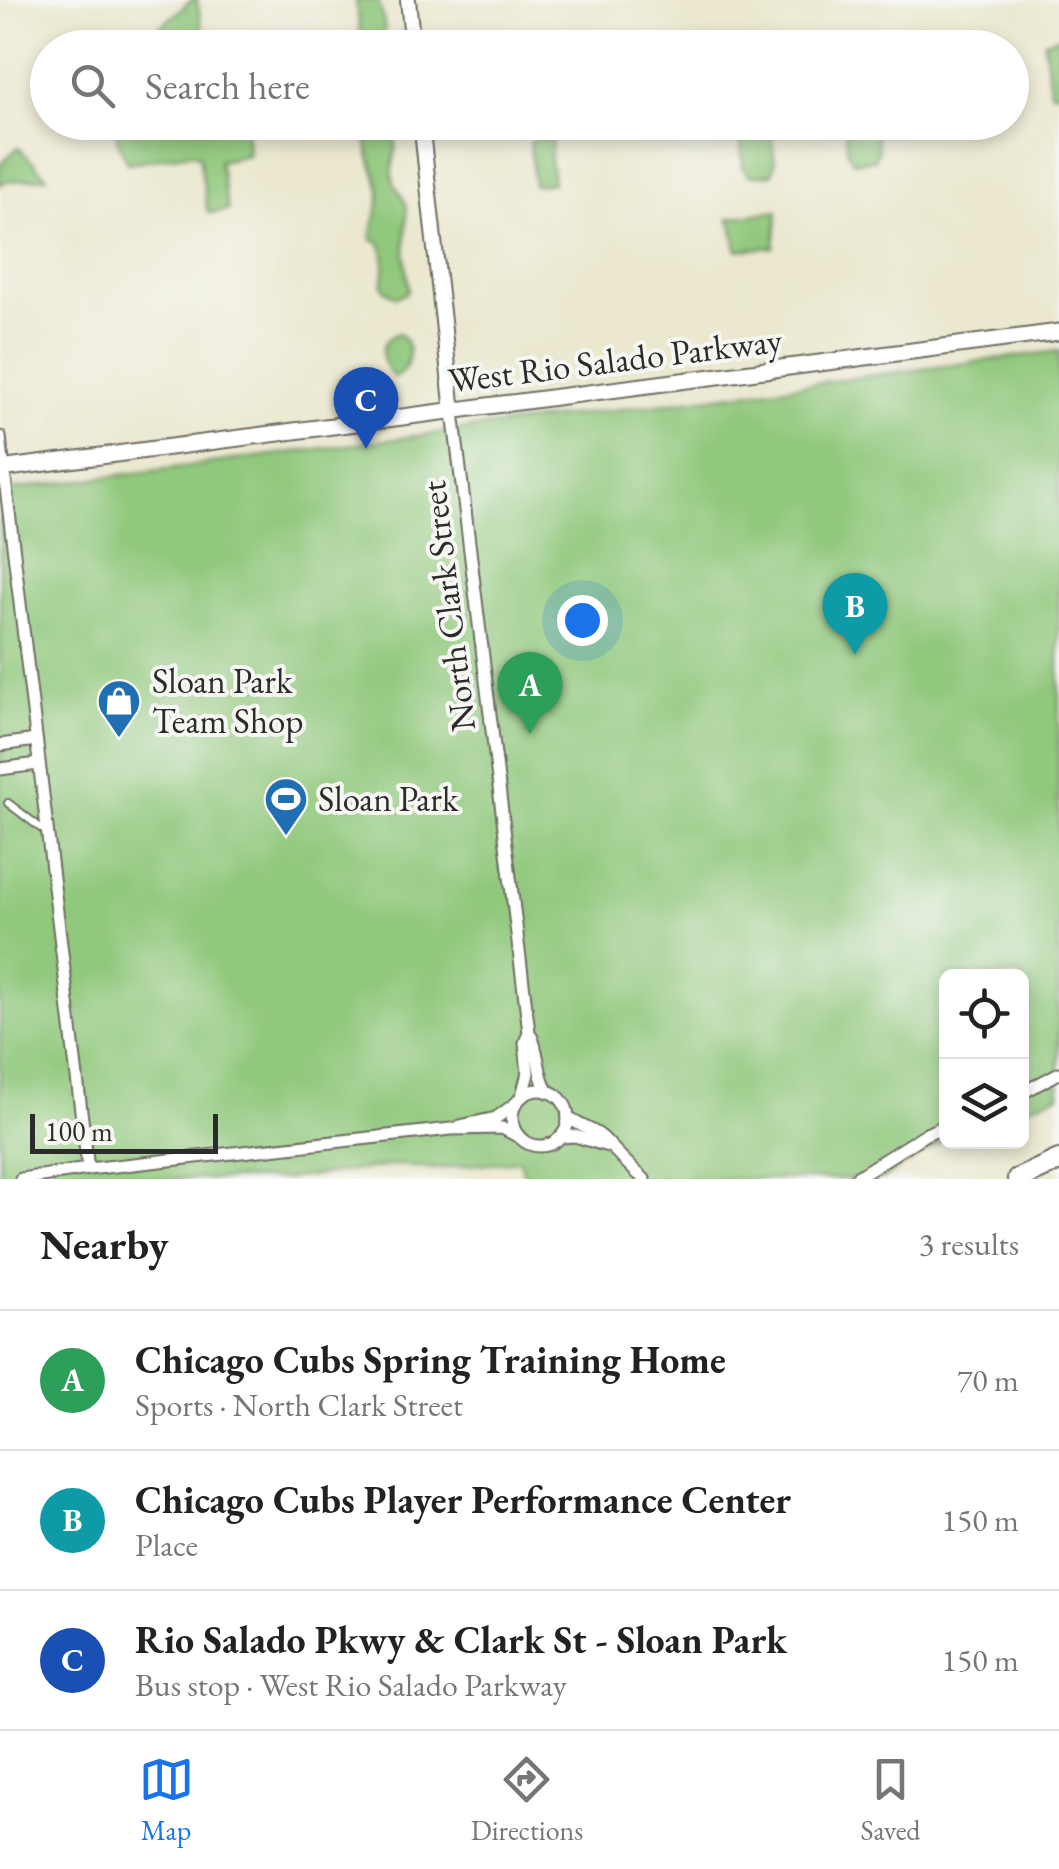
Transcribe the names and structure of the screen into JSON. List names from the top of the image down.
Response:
{
  "streets": {
    "main road": ["West Rio Salado Parkway"],
    "street": ["North Clark Street"]
  },
  "crossings": [
    ["West Rio Salado Parkway", "North Clark Street"]
  ],
  "places": {
    "shop": ["Sloan Park Team Shop"],
    "sports": ["Sloan Park"]
  },
  "scale_bar": "100 m",
  "page": {
    "search": "Search here",
    "pins": ["C", "B", "A"],
    "scale": "100 m",
    "heading": ["Nearby", "3 results"],
    "list": [
      {
        "mark": "A",
        "name": "Chicago Cubs Spring Training Home",
        "note": "Sports · North Clark Street",
        "value": "70 m"
      },
      {
        "mark": "B",
        "name": "Chicago Cubs Player Performance Center",
        "note": "Place",
        "value": "150 m"
      },
      {
        "mark": "C",
        "name": "Rio Salado Pkwy & Clark St - Sloan Park",
        "note": "Bus stop · West Rio Salado Parkway",
        "value": "150 m"
      }
    ],
    "nav": ["Map", "Directions", "Saved"]
  }
}
